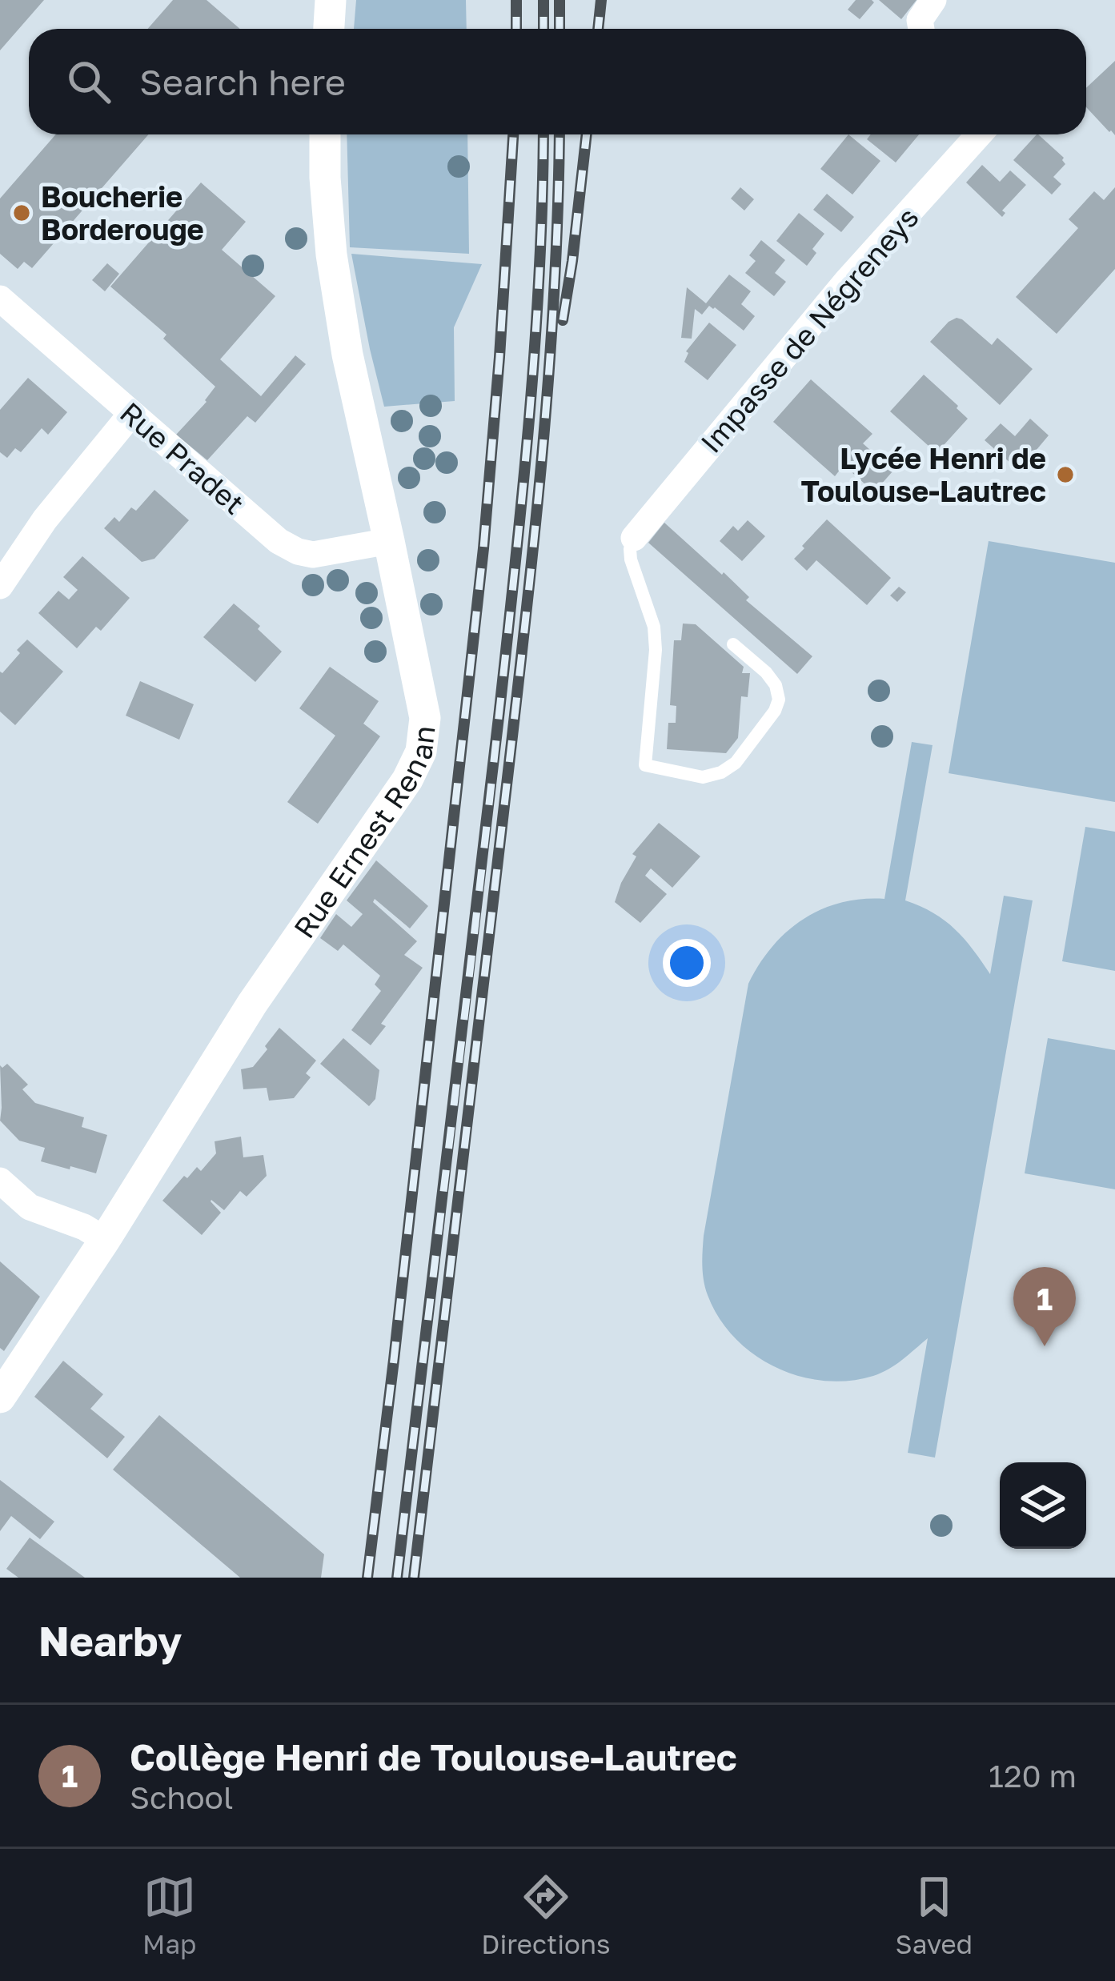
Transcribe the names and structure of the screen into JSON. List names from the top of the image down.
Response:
{
  "streets": {
    "street": ["Impasse de Négreneys", "Rue Pradet", "Rue Ernest Renan"]
  },
  "crossings": [
    ["Rue Pradet", "Rue Ernest Renan"]
  ],
  "places": ["Boucherie Borderouge", "Lycée Henri de Toulouse-Lautrec"],
  "page": {
    "search": "Search here",
    "pins": "1",
    "heading": "Nearby",
    "list": [
      {
        "mark": "1",
        "name": "Collège Henri de Toulouse-Lautrec",
        "note": "School",
        "value": "120 m"
      }
    ],
    "nav": ["Map", "Directions", "Saved"]
  }
}
